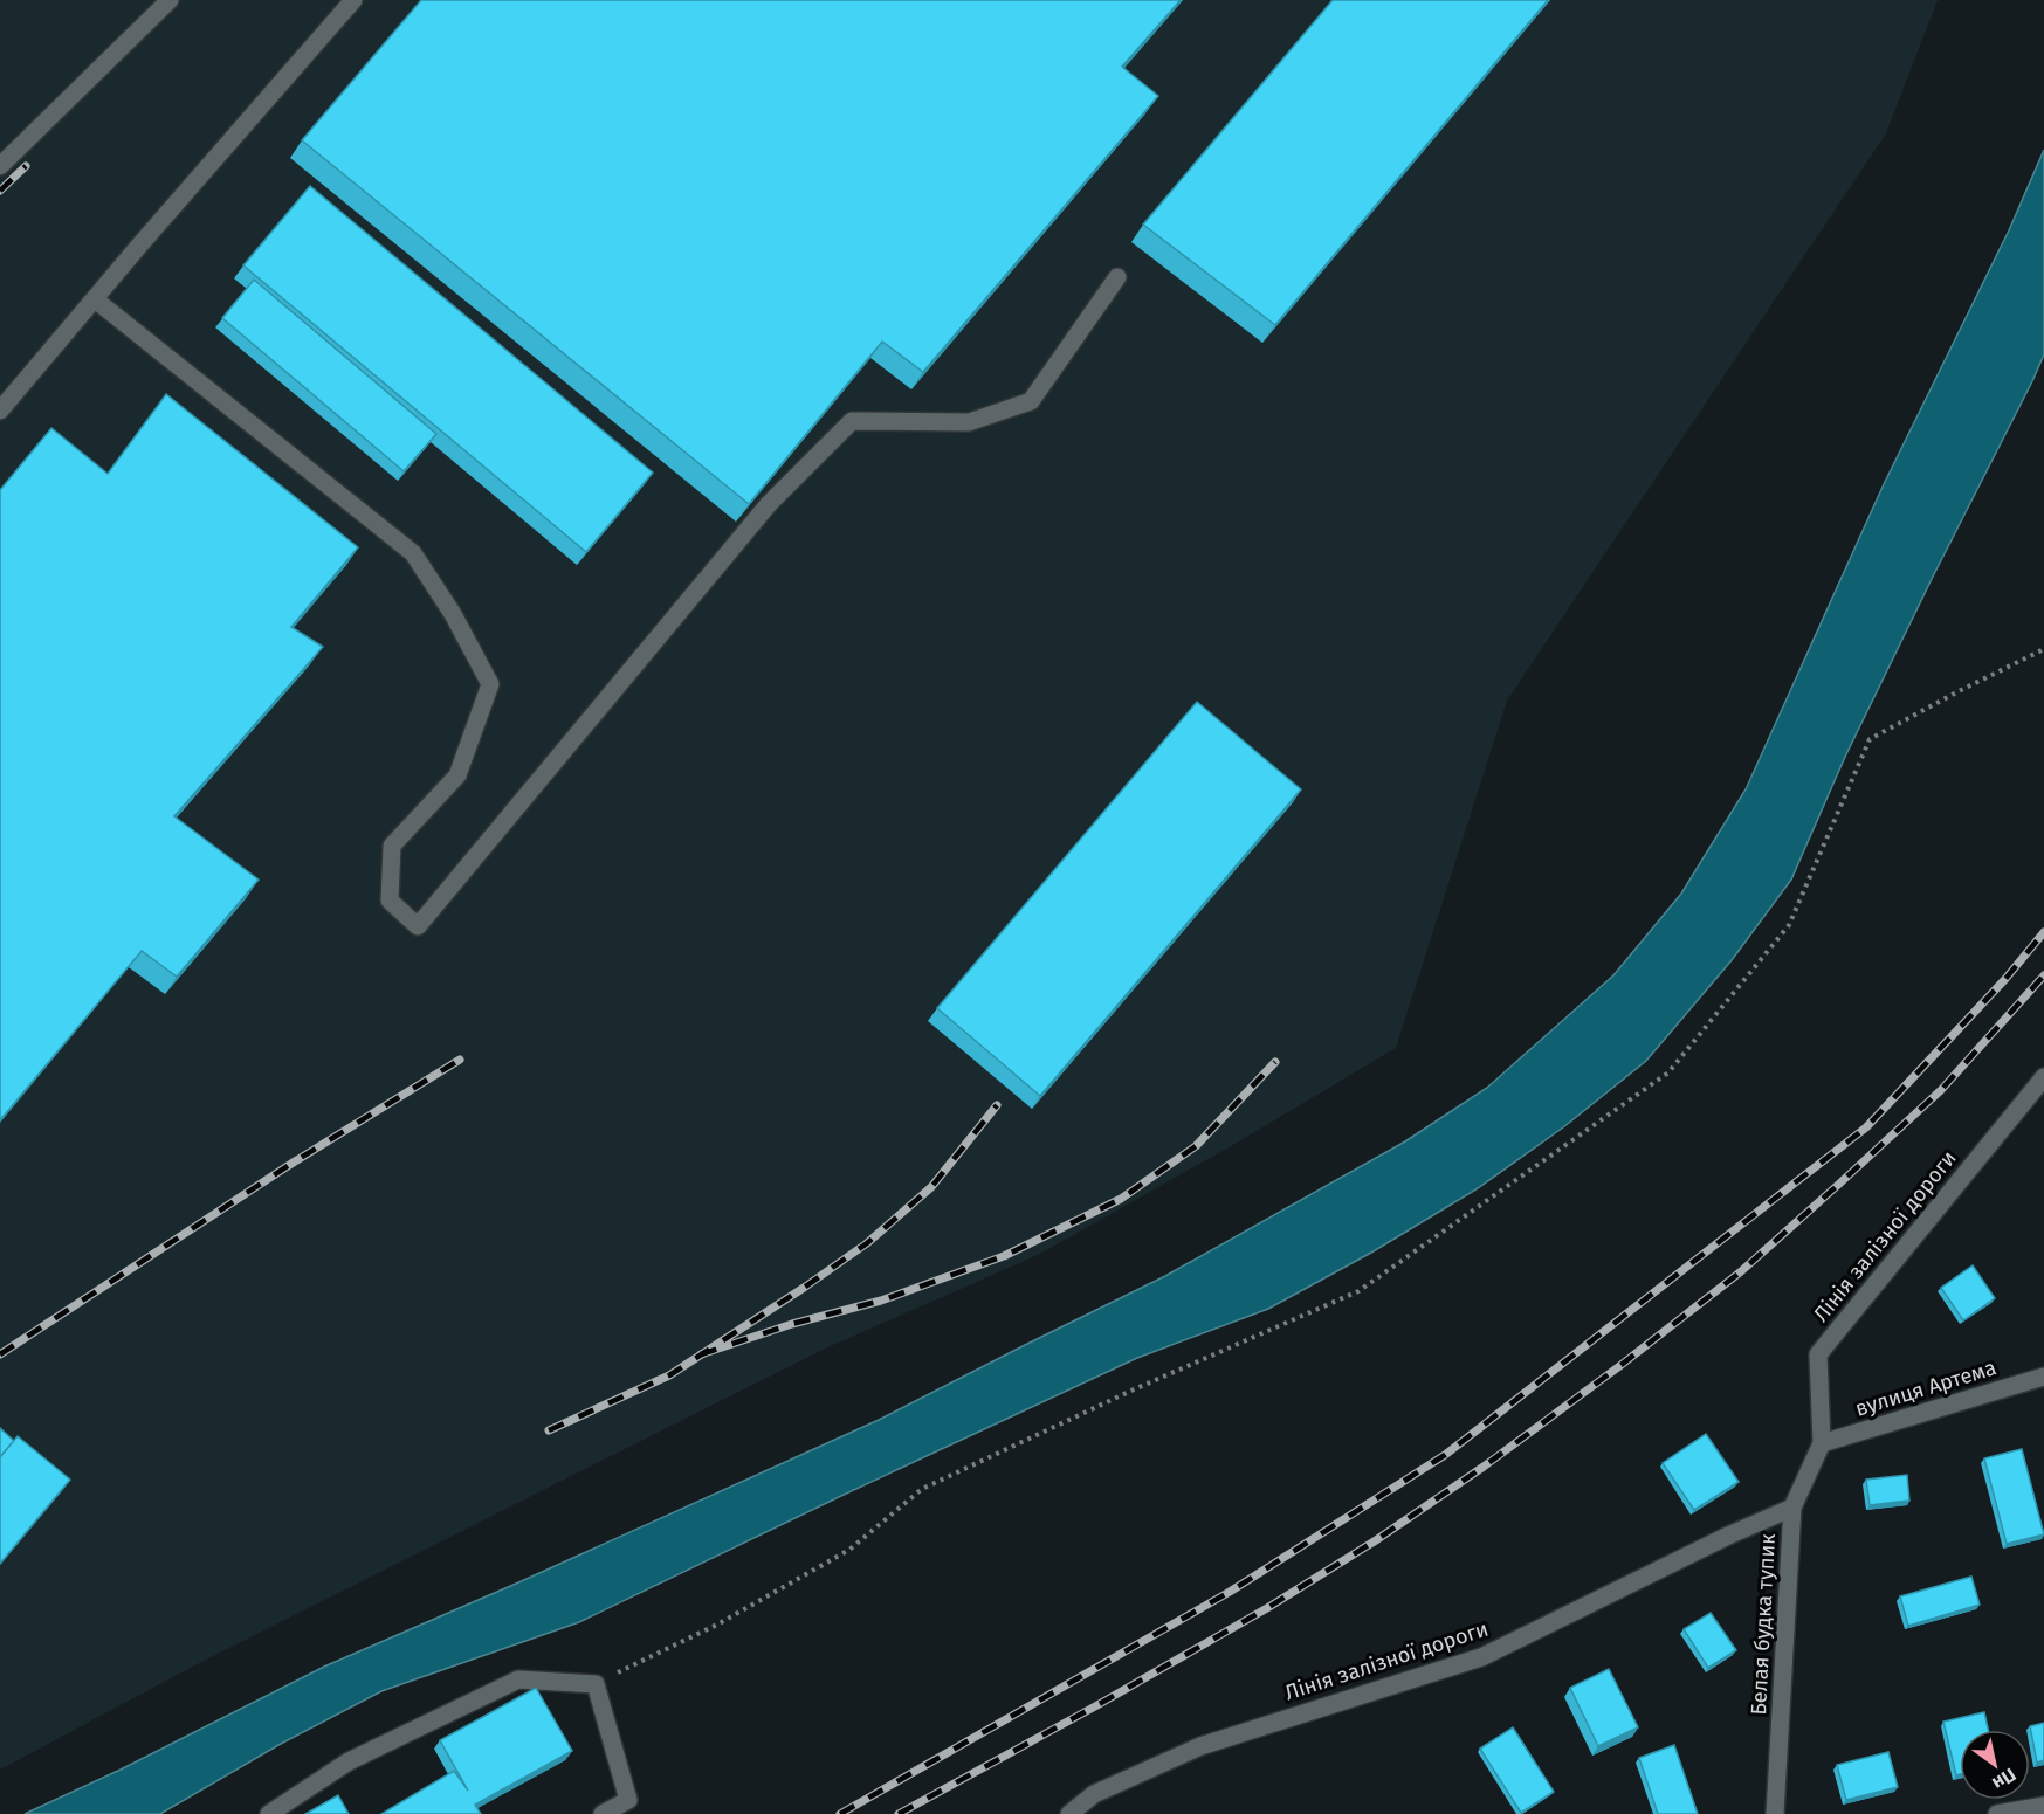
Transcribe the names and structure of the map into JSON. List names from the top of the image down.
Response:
{
  "streets": {
    "street": ["Лінія залізної дороги", "вулиця Артема", "Белая будка тупик"]
  },
  "crossings": [
    ["Лінія залізної дороги", "вулиця Артема"],
    ["Лінія залізної дороги", "Белая будка тупик"],
    ["вулиця Артема", "Белая будка тупик"]
  ],
  "north": "bottom right"
}
